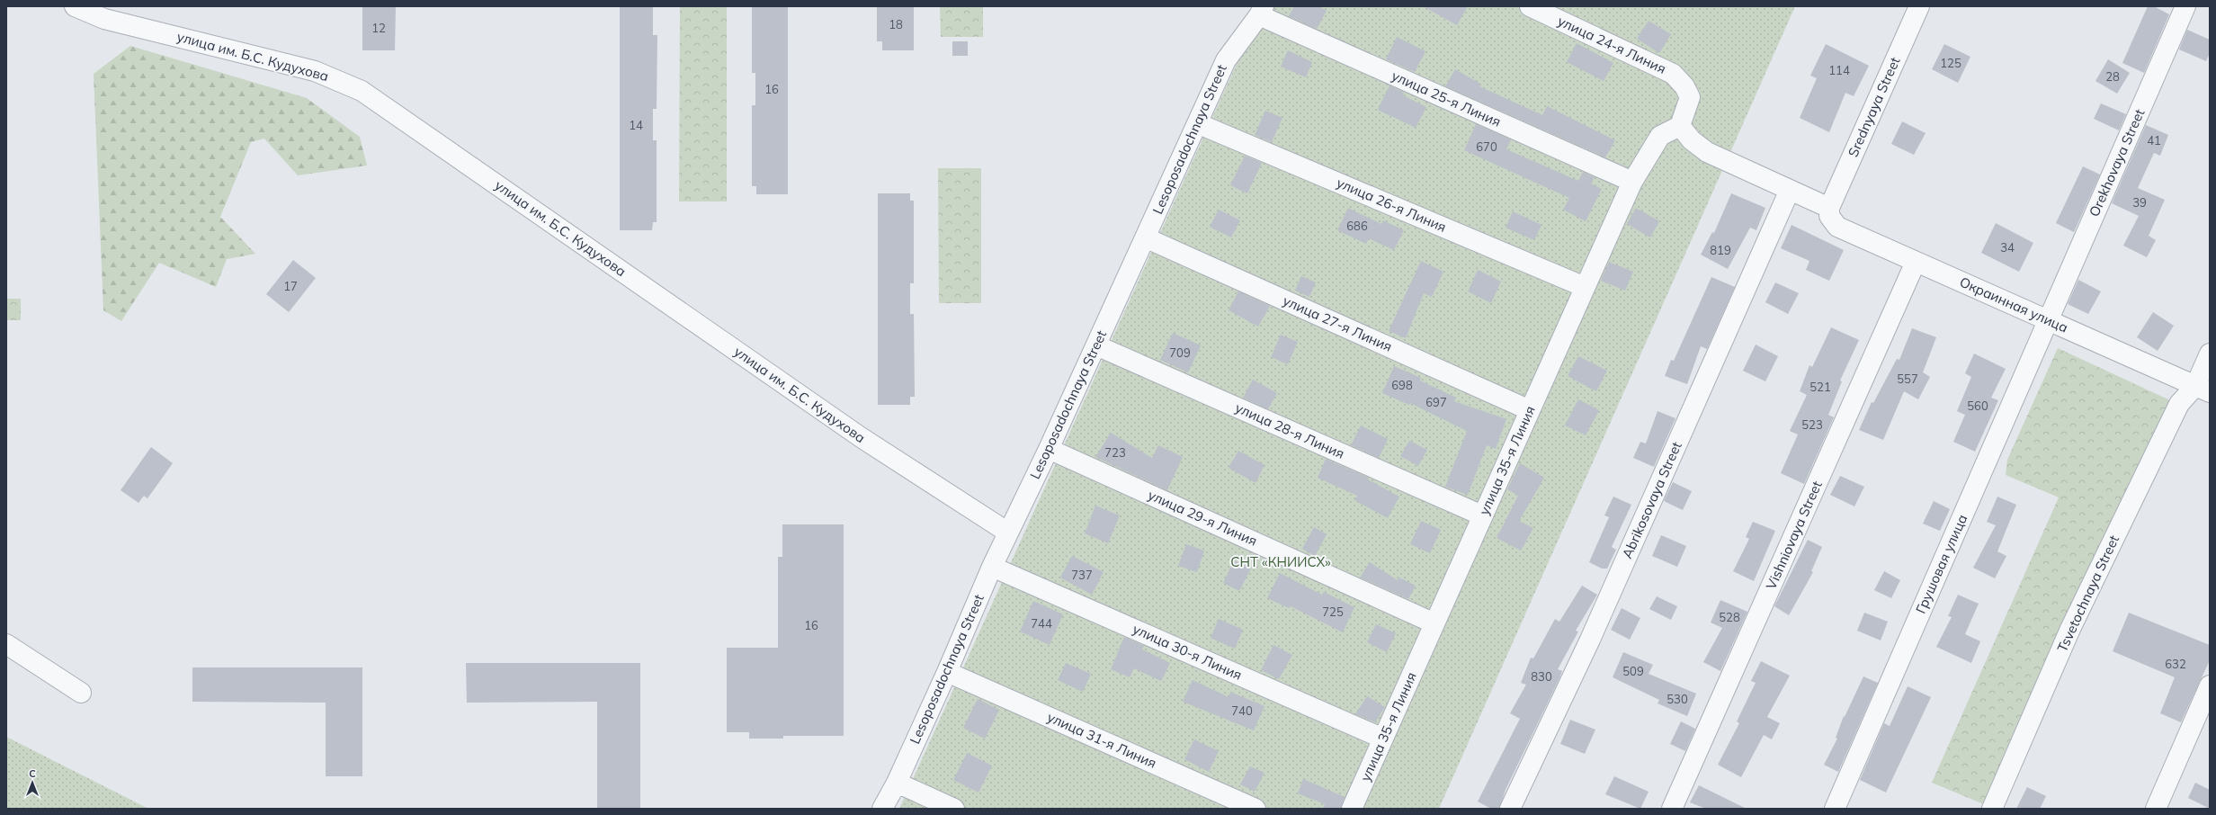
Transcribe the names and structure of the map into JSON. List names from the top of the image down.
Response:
{
  "streets": {
    "street": [
      "улица 24-я Линия",
      "улица им. Б.С. Кудухова",
      "улица 25-я Линия",
      "Srednyaya Street",
      "Lesoposadochnaya Street",
      "Orekhovaya Street",
      "улица 26-я Линия",
      "Окраинная улица",
      "улица 27-я Линия",
      "улица 28-я Линия",
      "улица 35-я Линия",
      "Abrikosovaya Street",
      "улица 29-я Линия",
      "Vishniovaya Street",
      "Грушовая улица",
      "Tsvetochnaya Street",
      "улица 30-я Линия",
      "улица 31-я Линия"
    ]
  },
  "crossings": [
    ["улица 24-я Линия", "улица 35-я Линия"],
    ["улица им. Б.С. Кудухова", "Lesoposadochnaya Street"],
    ["улица 25-я Линия", "Lesoposadochnaya Street"],
    ["улица 25-я Линия", "улица 35-я Линия"],
    ["Srednyaya Street", "Окраинная улица"],
    ["Lesoposadochnaya Street", "улица 26-я Линия"],
    ["Lesoposadochnaya Street", "улица 27-я Линия"],
    ["Lesoposadochnaya Street", "улица 28-я Линия"],
    ["Lesoposadochnaya Street", "улица 29-я Линия"],
    ["Lesoposadochnaya Street", "улица 30-я Линия"],
    ["Lesoposadochnaya Street", "улица 31-я Линия"],
    ["Orekhovaya Street", "Окраинная улица"],
    ["Orekhovaya Street", "Грушовая улица"],
    ["улица 26-я Линия", "улица 35-я Линия"],
    ["Окраинная улица", "Vishniovaya Street"],
    ["Окраинная улица", "Грушовая улица"],
    ["Окраинная улица", "Tsvetochnaya Street"],
    ["улица 27-я Линия", "улица 35-я Линия"],
    ["улица 28-я Линия", "улица 35-я Линия"],
    ["улица 35-я Линия", "улица 29-я Линия"],
    ["улица 35-я Линия", "улица 30-я Линия"]
  ],
  "parks": ["СНТ «КНИИСХ»"],
  "house_numbers": [
    "18",
    "12",
    "125",
    "114",
    "28",
    "16",
    "14",
    "41",
    "670",
    "39",
    "686",
    "34",
    "819",
    "17",
    "709",
    "557",
    "698",
    "521",
    "697",
    "560",
    "523",
    "723",
    "737",
    "725",
    "528",
    "744",
    "16",
    "632",
    "509",
    "830",
    "530",
    "740"
  ],
  "north": "top"
}
